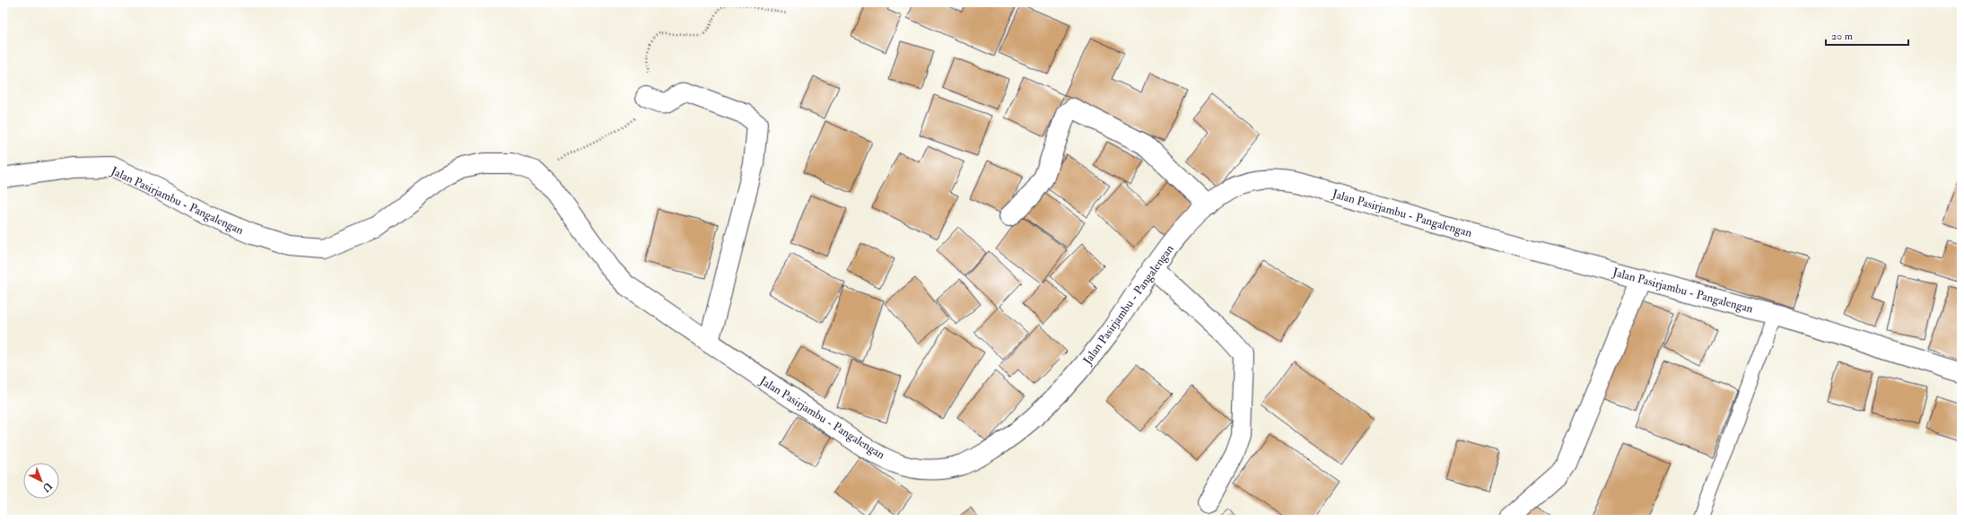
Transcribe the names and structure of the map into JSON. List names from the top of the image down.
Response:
{
  "streets": {
    "main road": ["Jalan Pasirjambu - Pangalengan"]
  },
  "scale_bar": "20 m",
  "north": "bottom right"
}
